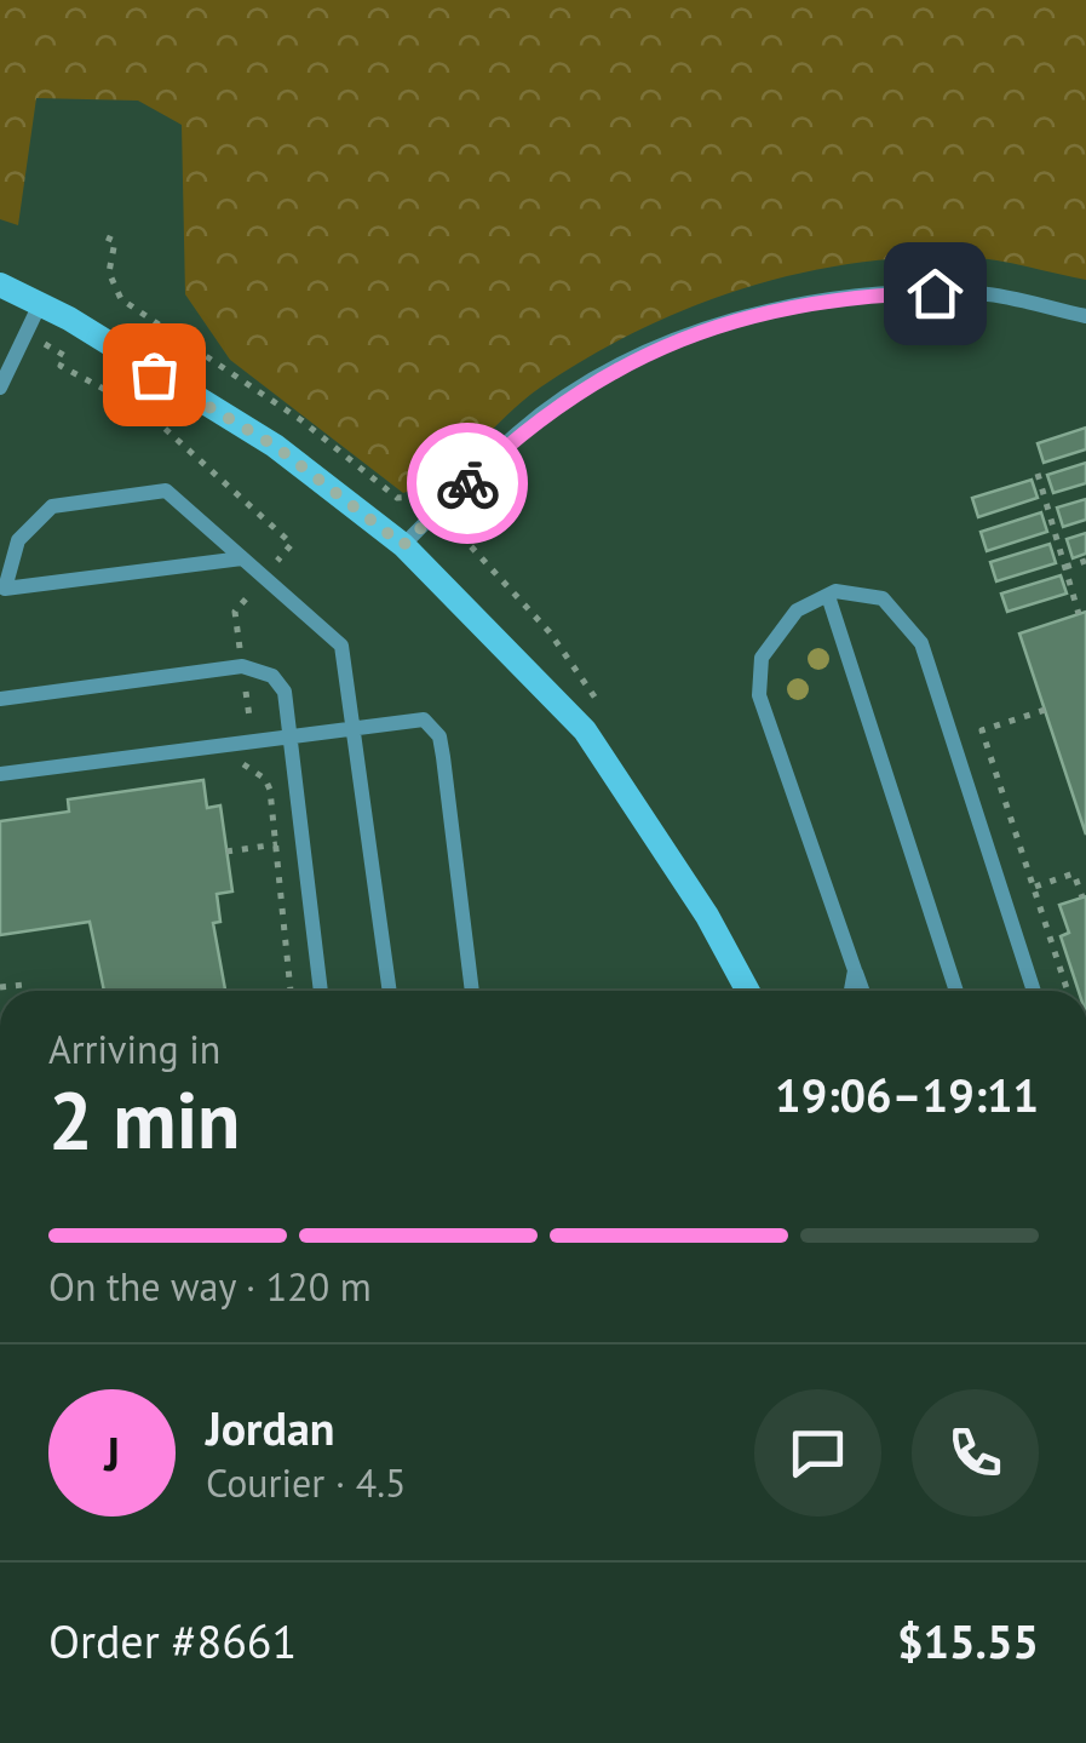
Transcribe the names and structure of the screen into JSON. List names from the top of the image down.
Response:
{
  "page": {
    "heading": ["2 min", "Arriving in", "19:06–19:11"],
    "panel": [
      "Jordan",
      "Courier · 4.5",
      "Order #8661",
      "$15.55"
    ],
    "bar": "On the way · 120 m",
    "round": "J"
  }
}
